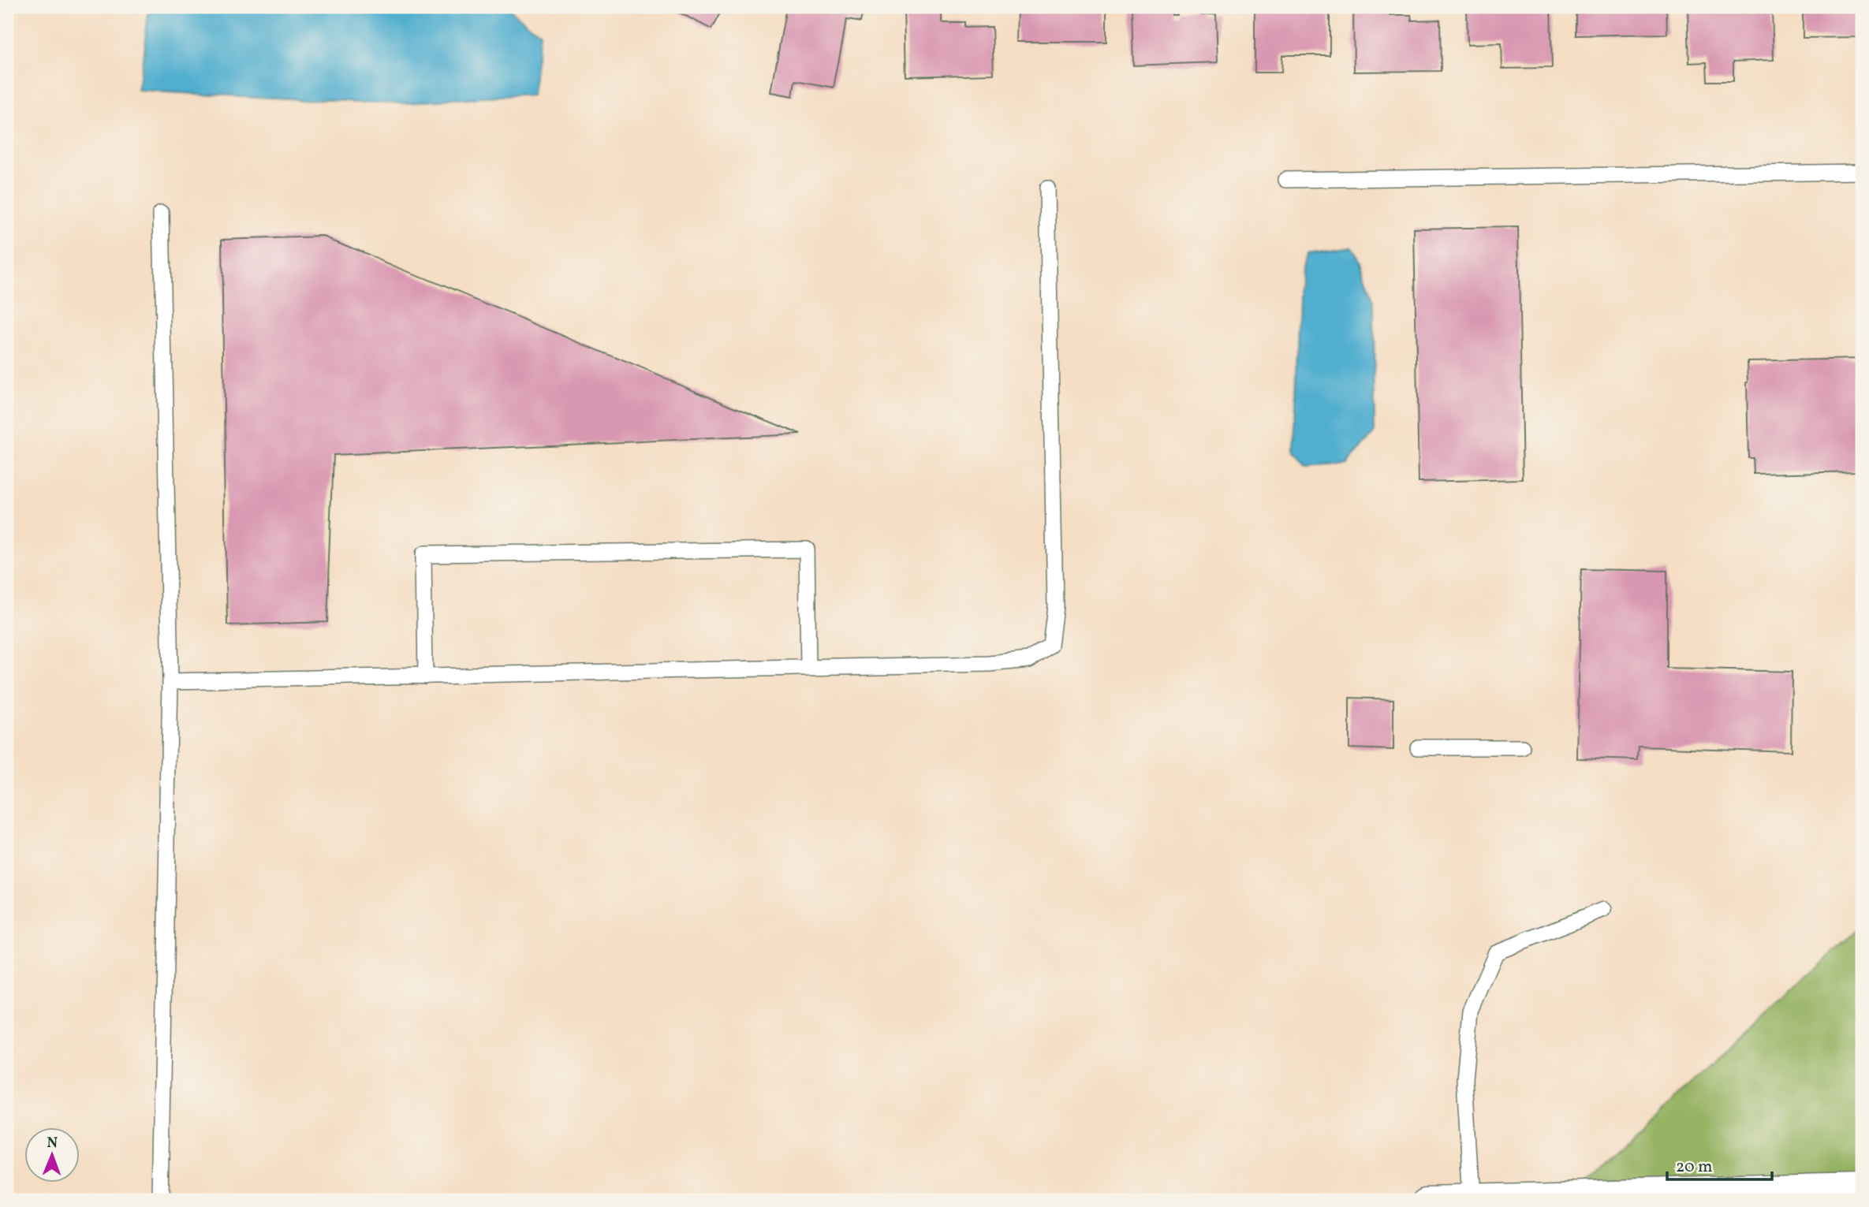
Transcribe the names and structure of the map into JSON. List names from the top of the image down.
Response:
{
  "scale_bar": "20 m",
  "north": "top"
}
